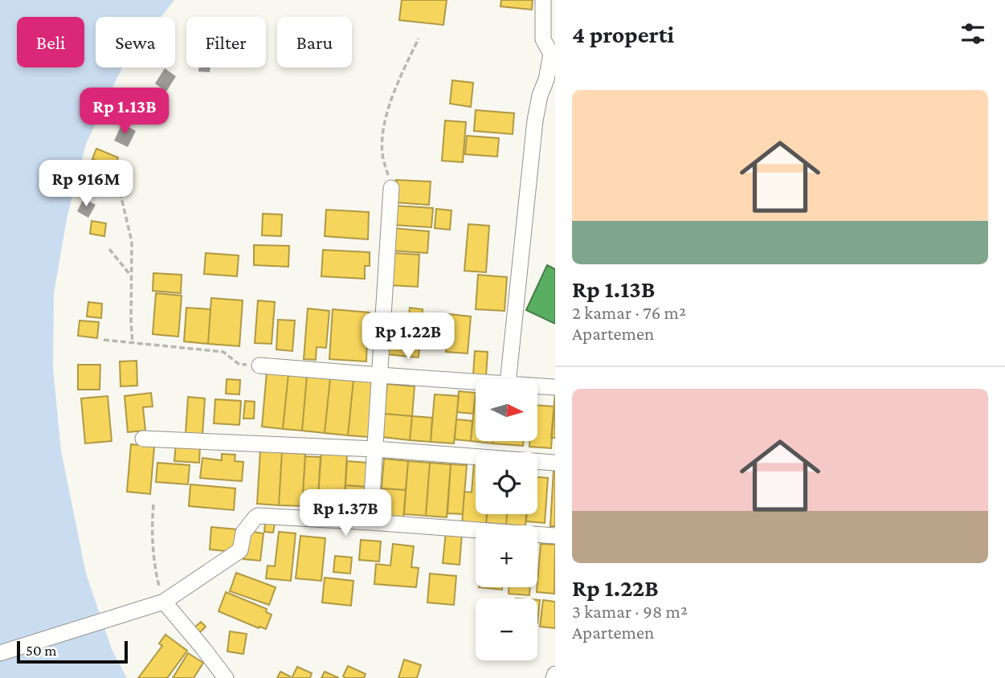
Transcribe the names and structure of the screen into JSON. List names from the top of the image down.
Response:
{
  "scale_bar": "50 m",
  "north": "right",
  "page": {
    "heading": "4 properti",
    "chip": [
      "Beli",
      "Sewa",
      "Filter",
      "Baru"
    ],
    "list": [
      {
        "name": "Rp 1.13B",
        "note": "2 kamar · 76 m² · Apartemen"
      },
      {
        "name": "Rp 1.22B",
        "note": "3 kamar · 98 m² · Apartemen"
      }
    ],
    "price": [
      "Rp 1.13B",
      "Rp 916M",
      "Rp 1.22B",
      "Rp 1.37B"
    ],
    "map_buttons": ["+", "−"],
    "scale": "50 m"
  }
}
